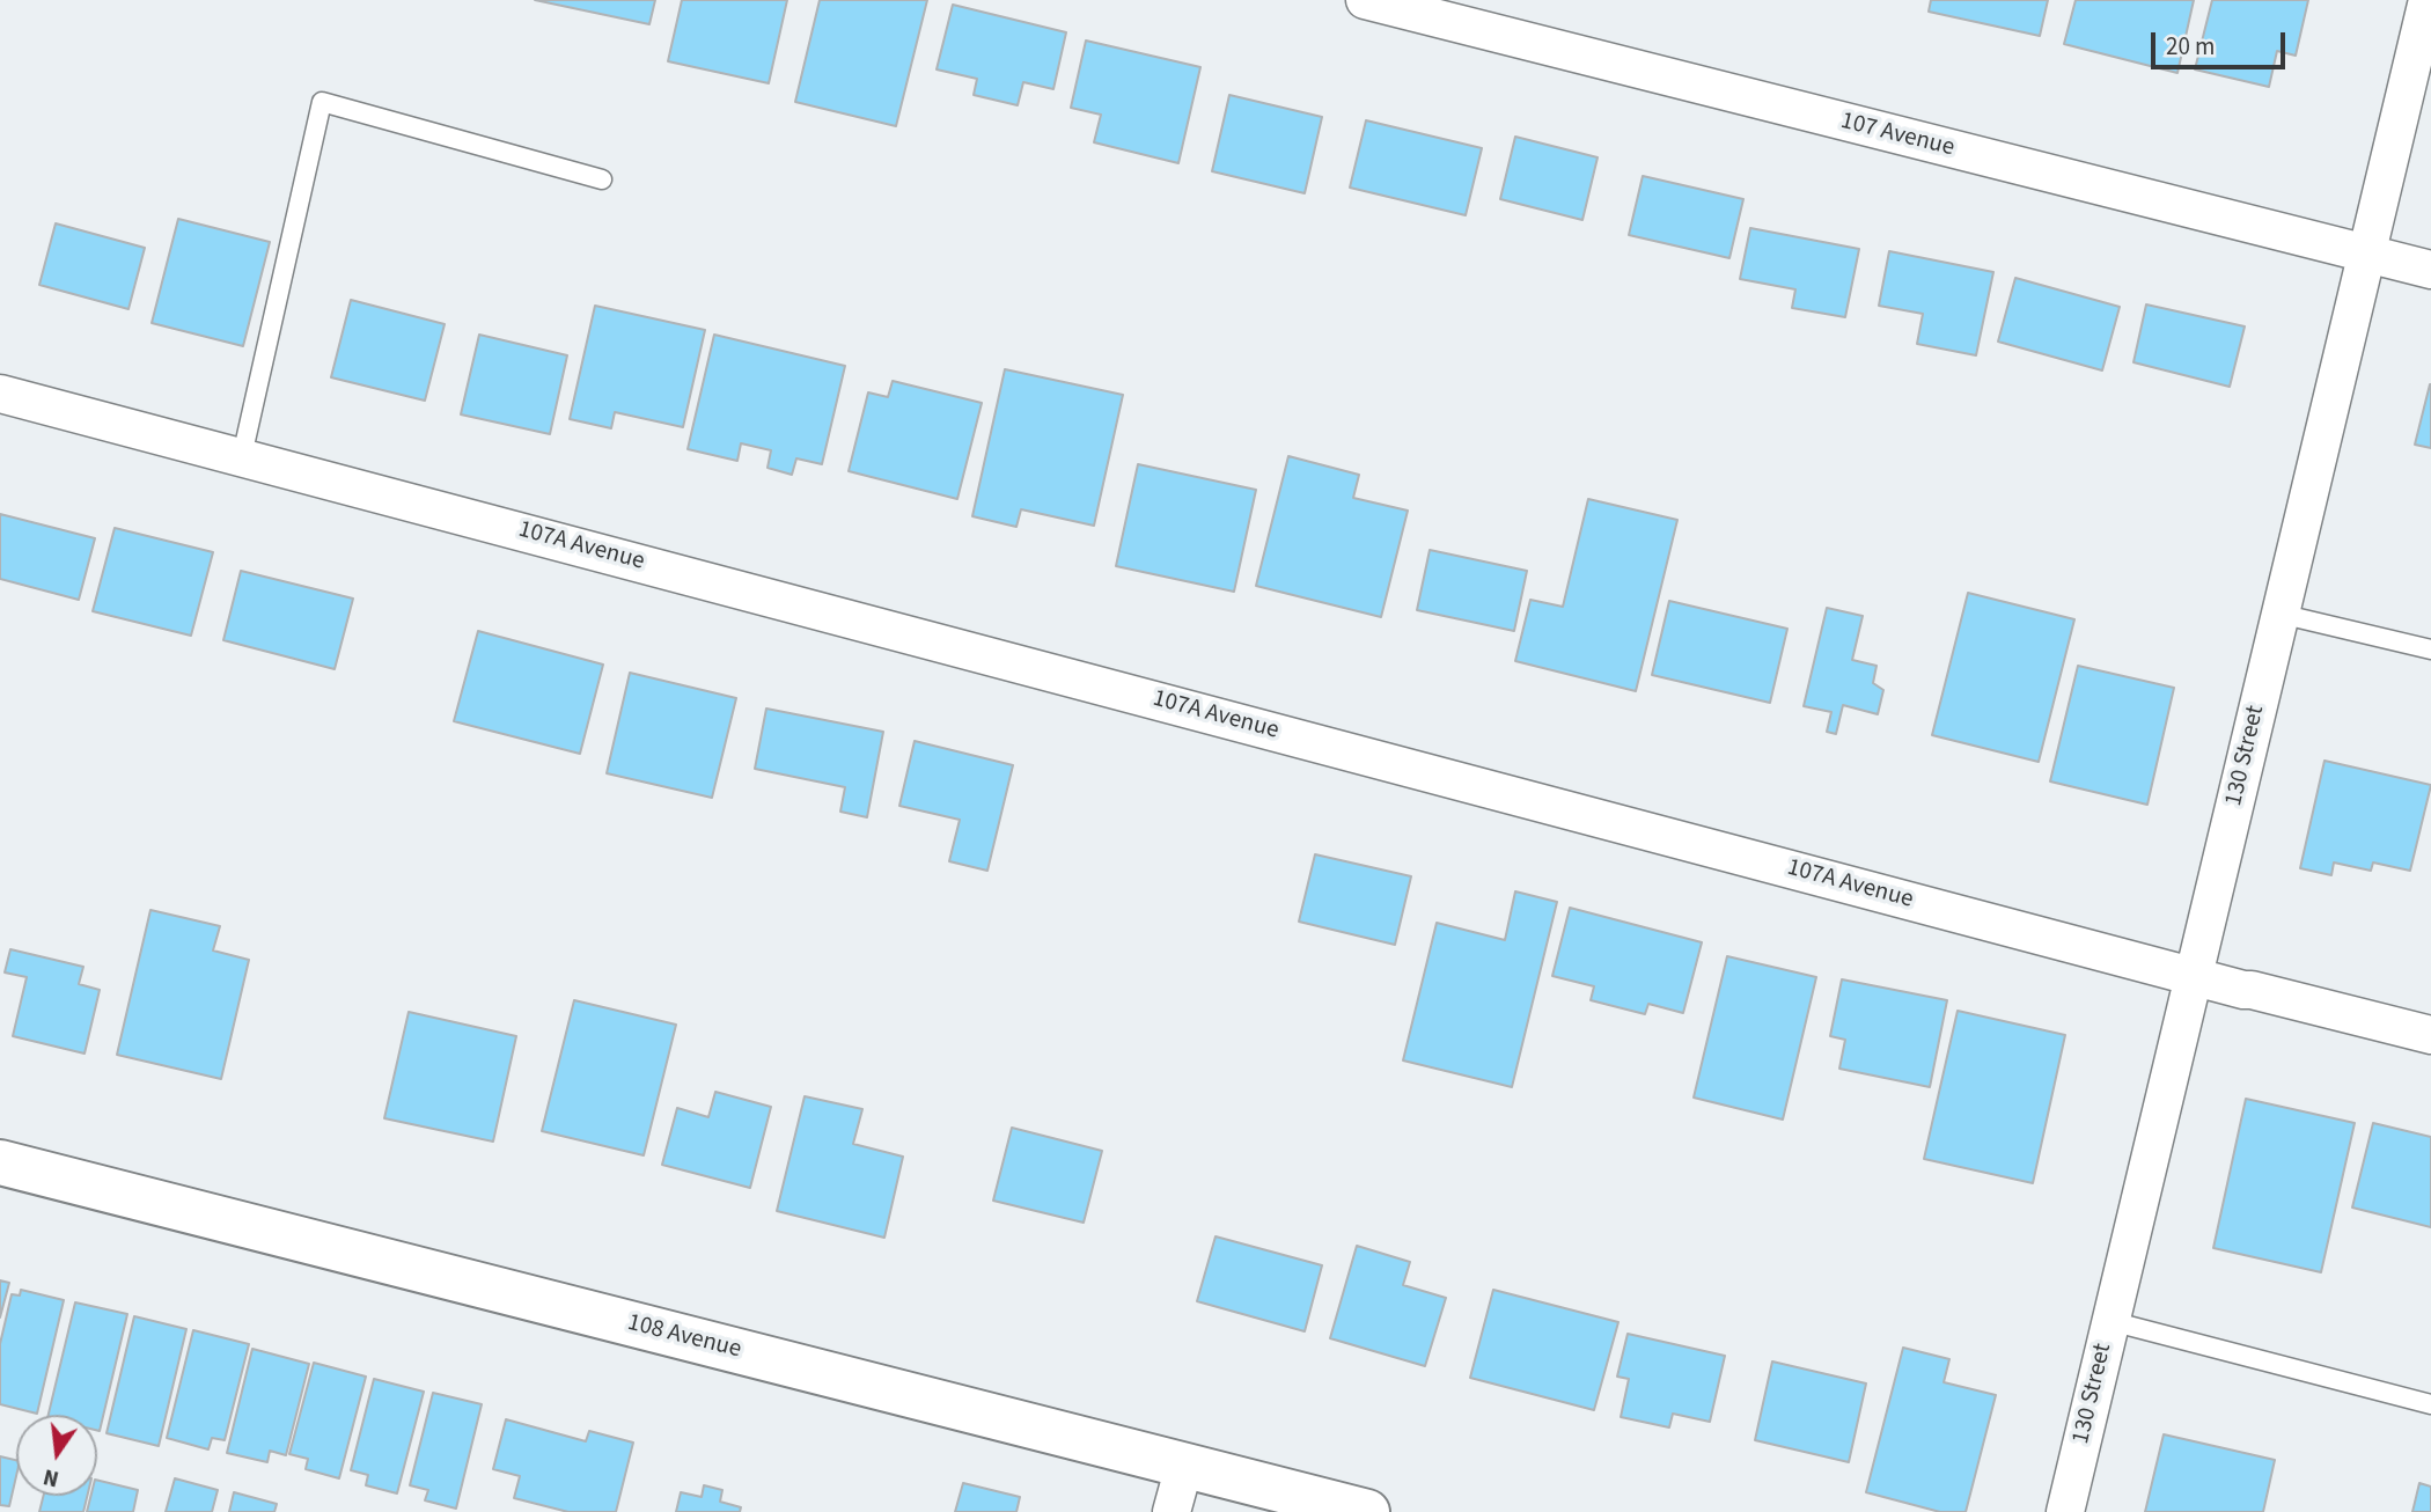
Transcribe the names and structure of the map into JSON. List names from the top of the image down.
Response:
{
  "streets": {
    "main road": ["108 Avenue"],
    "street": ["107 Avenue", "107A Avenue", "130 Street"]
  },
  "crossings": [
    ["107 Avenue", "130 Street"],
    ["107A Avenue", "130 Street"]
  ],
  "scale_bar": "20 m",
  "north": "bottom"
}
